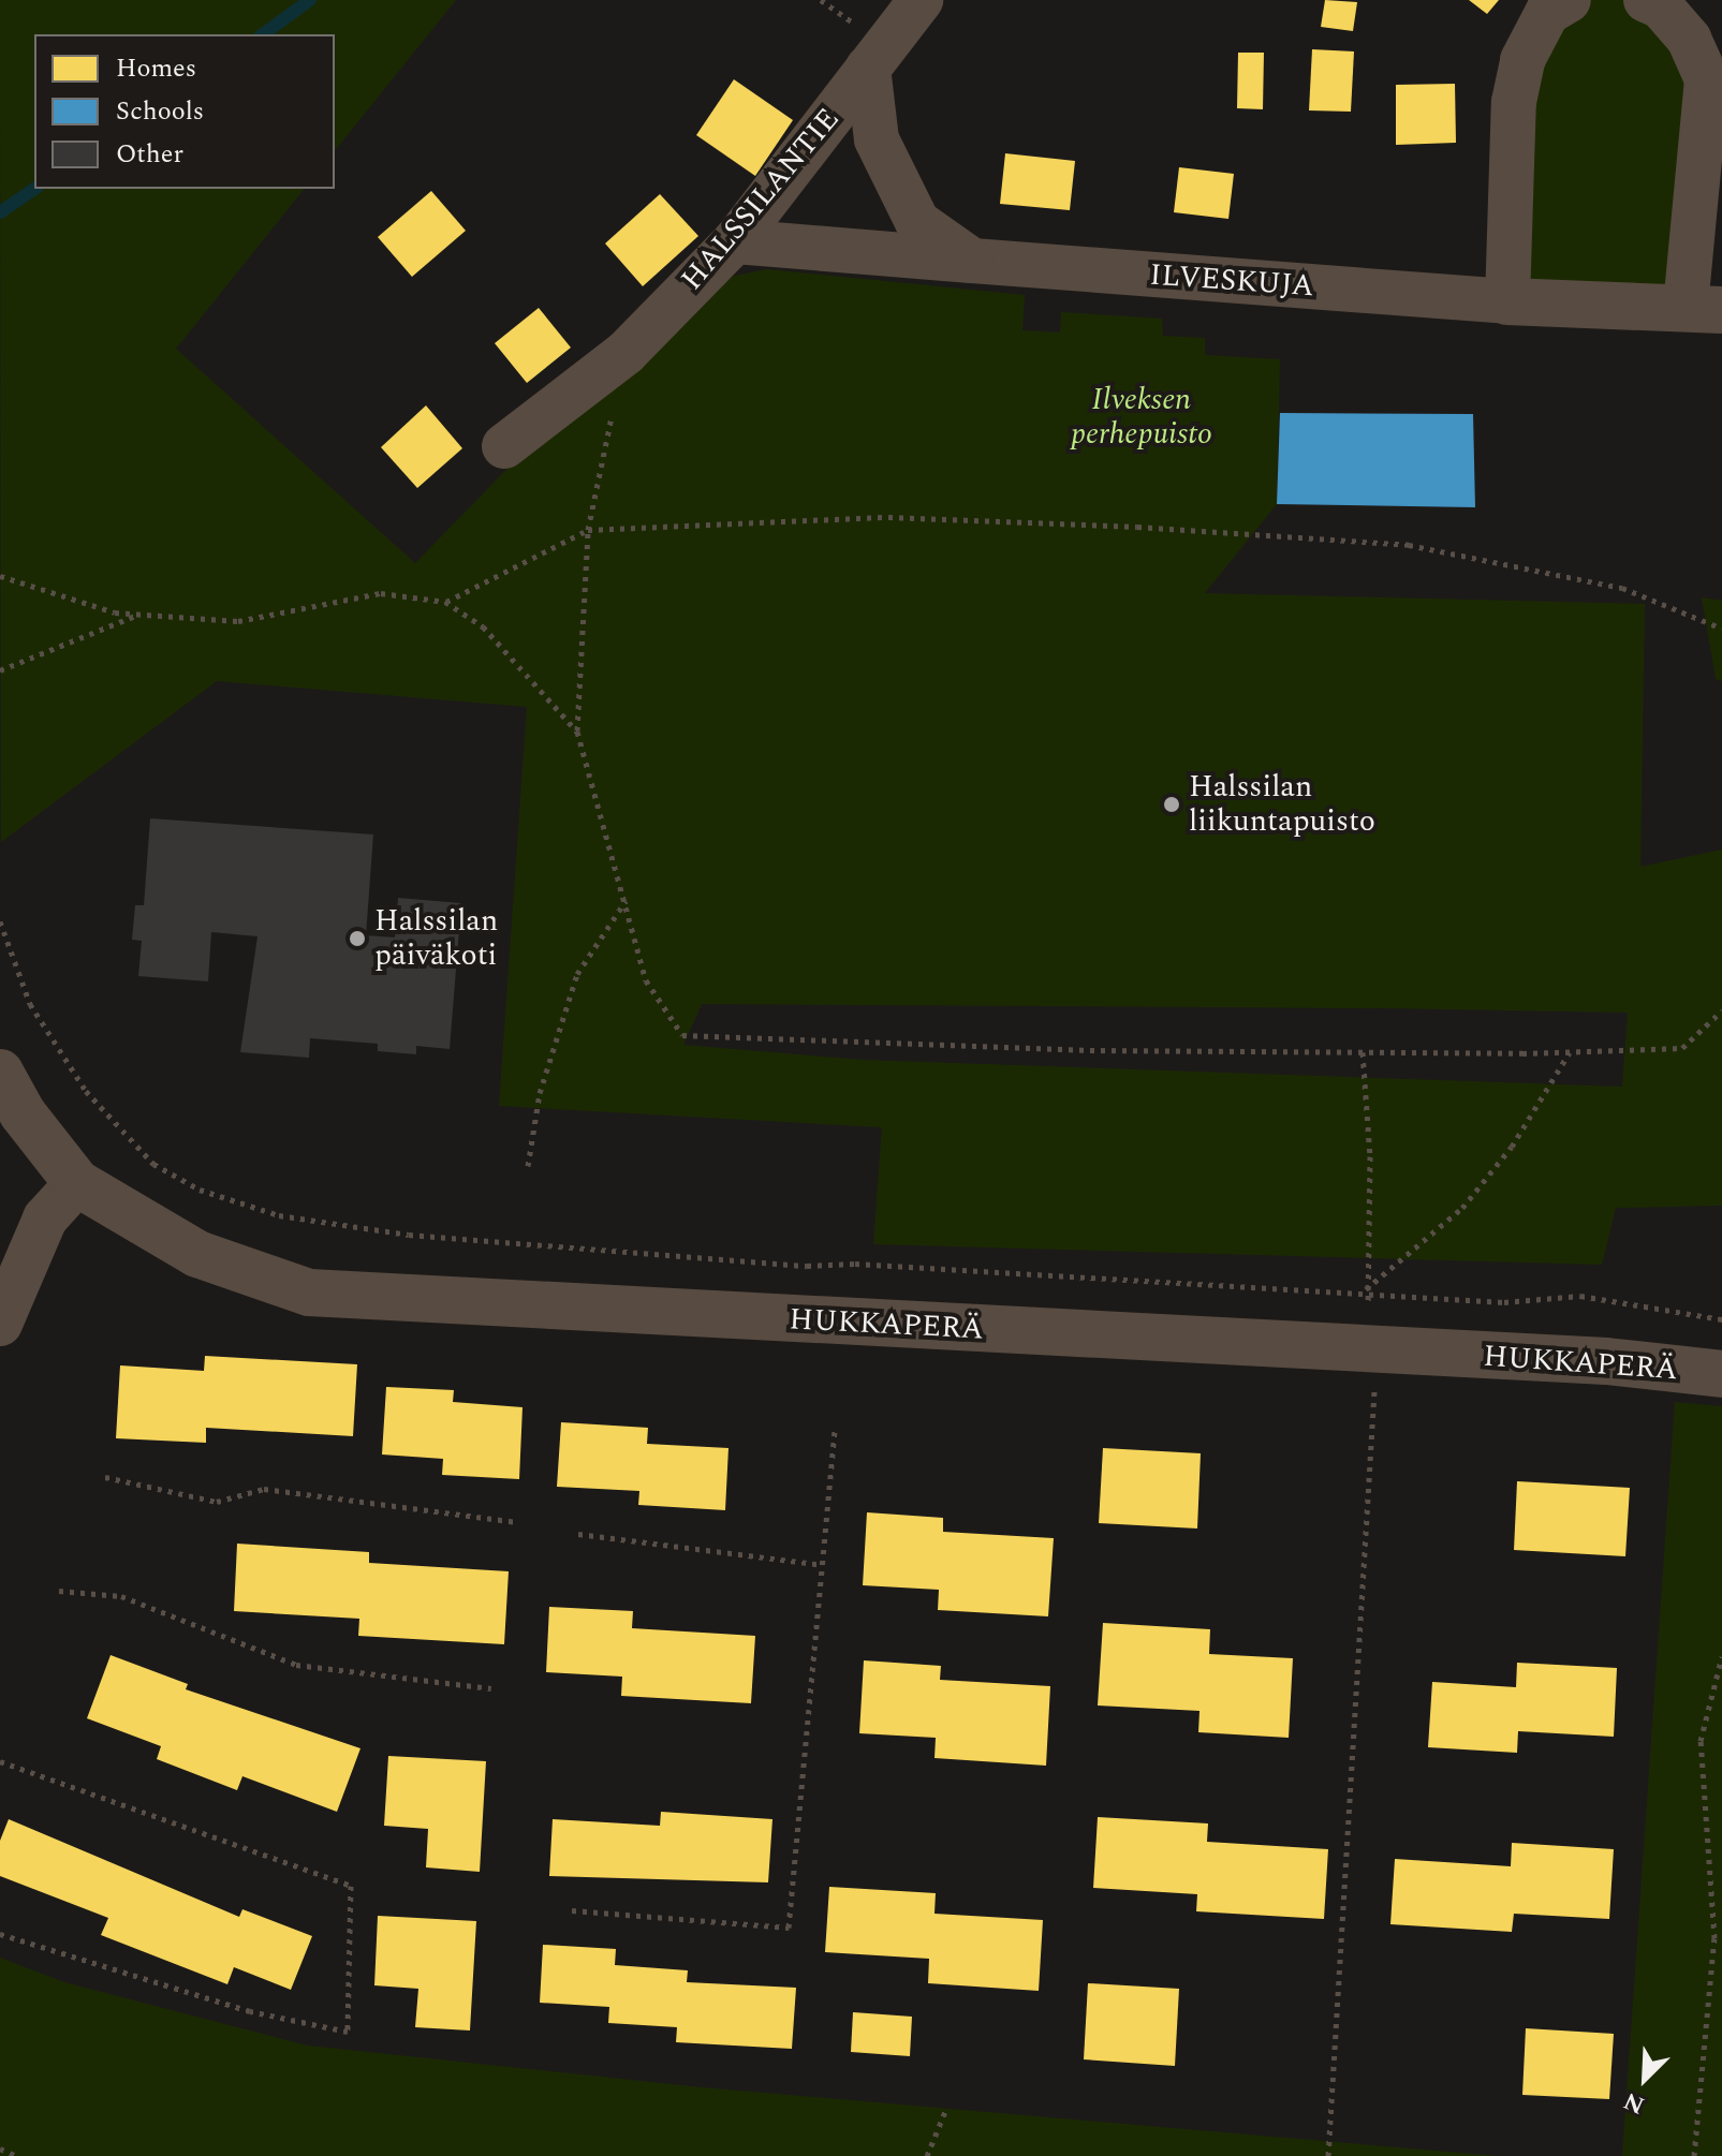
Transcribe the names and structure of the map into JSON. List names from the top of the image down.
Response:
{
  "streets": {
    "street": ["HALSSILANTIE", "ILVESKUJA", "HUKKAPERÄ"]
  },
  "crossings": [
    ["HALSSILANTIE", "ILVESKUJA"]
  ],
  "parks": ["Ilveksen perhepuisto"],
  "places": ["Halssilan liikuntapuisto", "Halssilan päiväkoti"],
  "legend": ["Homes", "Schools", "Other"],
  "north": "bottom left"
}
